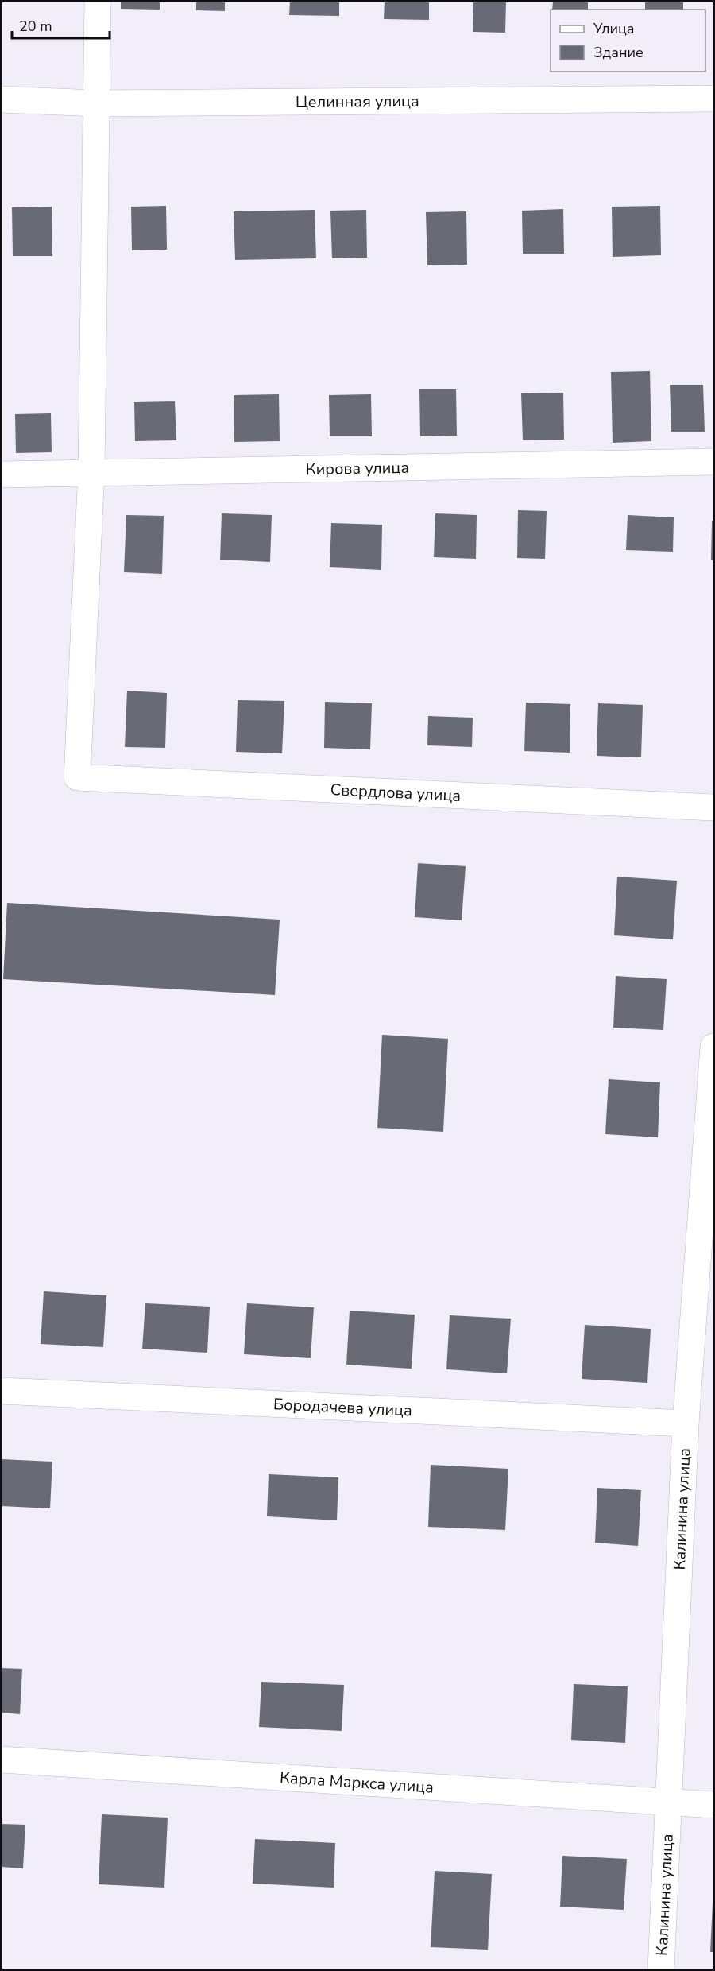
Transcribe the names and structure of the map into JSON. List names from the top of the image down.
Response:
{
  "streets": {
    "street": [
      "Целинная улица",
      "Кирова улица",
      "Свердлова улица",
      "Бородачева улица",
      "Калинина улица",
      "Карла Маркса улица"
    ]
  },
  "crossings": [
    ["Кирова улица", "Свердлова улица"],
    ["Бородачева улица", "Калинина улица"],
    ["Калинина улица", "Карла Маркса улица"]
  ],
  "legend": ["Улица", "Здание"],
  "scale_bar": "20 m"
}
